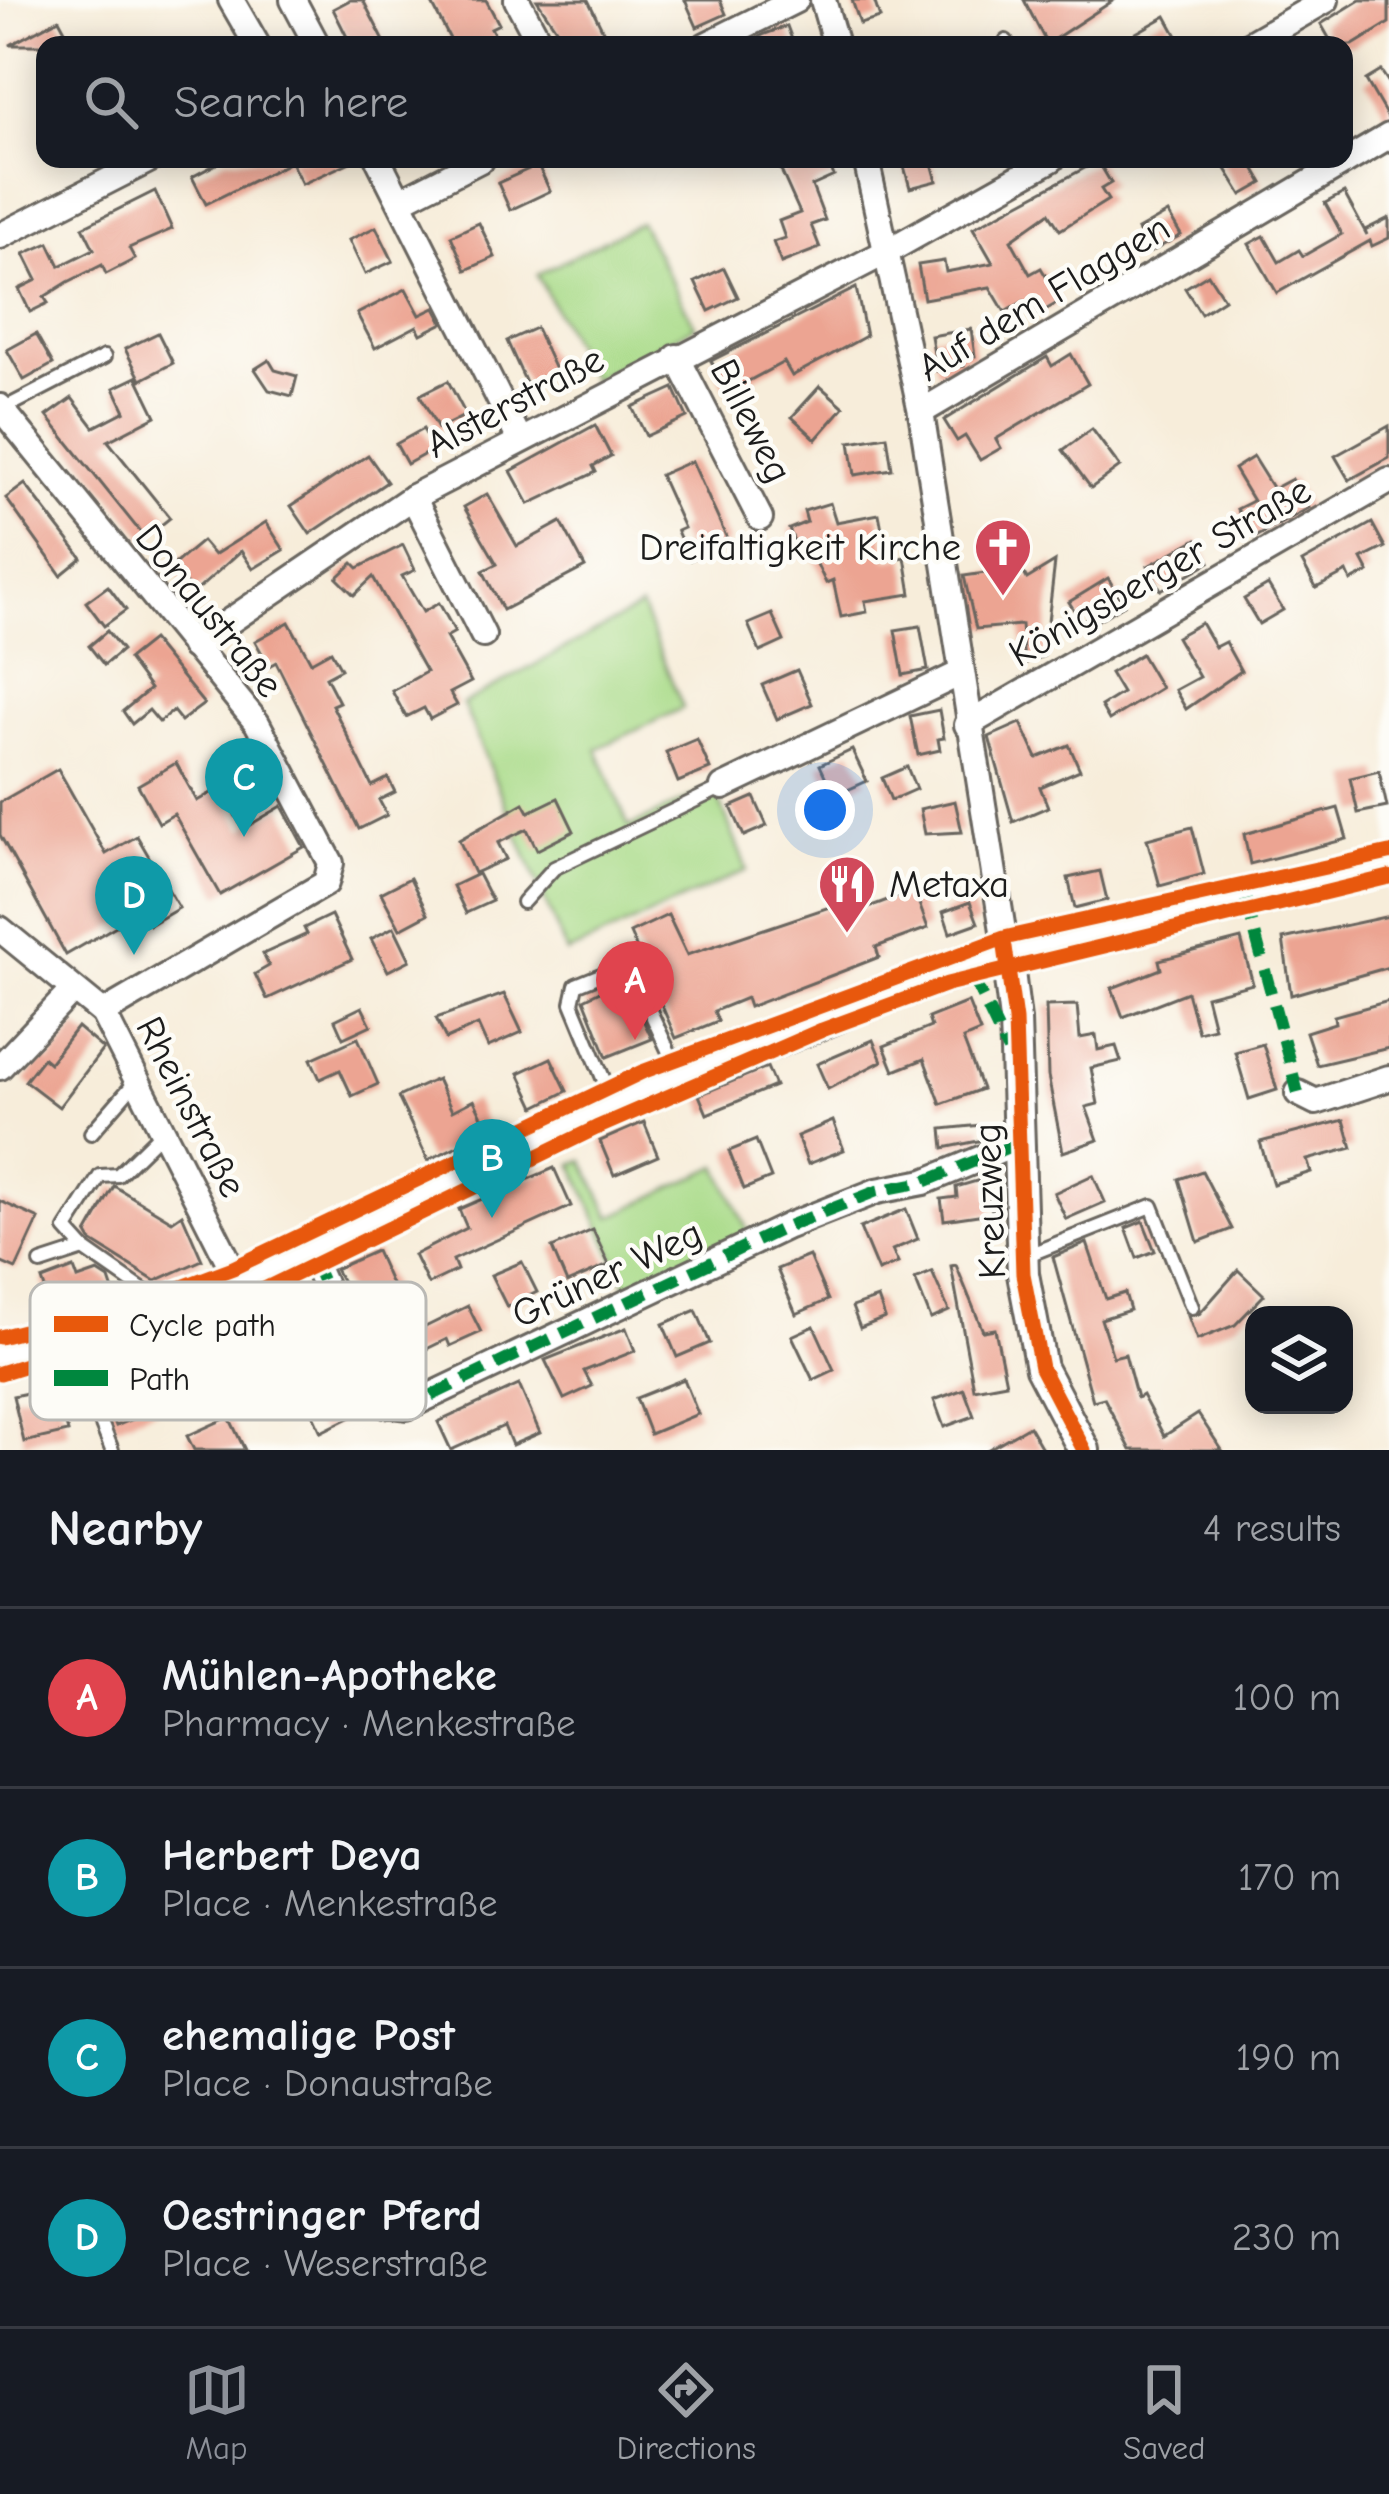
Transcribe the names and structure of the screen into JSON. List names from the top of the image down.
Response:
{
  "streets": {
    "street": [
      "Auf dem Flaggen",
      "Alsterstraße",
      "Billeweg",
      "Königsberger Straße",
      "Donaustraße",
      "Rheinstraße",
      "Kreuzweg",
      "Grüner Weg"
    ]
  },
  "crossings": [
    ["Auf dem Flaggen", "Kreuzweg"],
    ["Alsterstraße", "Billeweg"],
    ["Alsterstraße", "Donaustraße"],
    ["Alsterstraße", "Kreuzweg"],
    ["Königsberger Straße", "Kreuzweg"],
    ["Donaustraße", "Rheinstraße"],
    ["Kreuzweg", "Grüner Weg"]
  ],
  "places": {
    "church": ["Dreifaltigkeit Kirche"],
    "restaurant": ["Metaxa"]
  },
  "legend": ["Cycle path", "Path"],
  "page": {
    "search": "Search here",
    "pins": [
      "C",
      "D",
      "A",
      "B"
    ],
    "heading": ["Nearby", "4 results"],
    "list": [
      {
        "mark": "A",
        "name": "Mühlen-Apotheke",
        "note": "Pharmacy · Menkestraße",
        "value": "100 m"
      },
      {
        "mark": "B",
        "name": "Herbert Deya",
        "note": "Place · Menkestraße",
        "value": "170 m"
      },
      {
        "mark": "C",
        "name": "ehemalige Post",
        "note": "Place · Donaustraße",
        "value": "190 m"
      },
      {
        "mark": "D",
        "name": "Oestringer Pferd",
        "note": "Place · Weserstraße",
        "value": "230 m"
      }
    ],
    "nav": ["Map", "Directions", "Saved"]
  }
}
